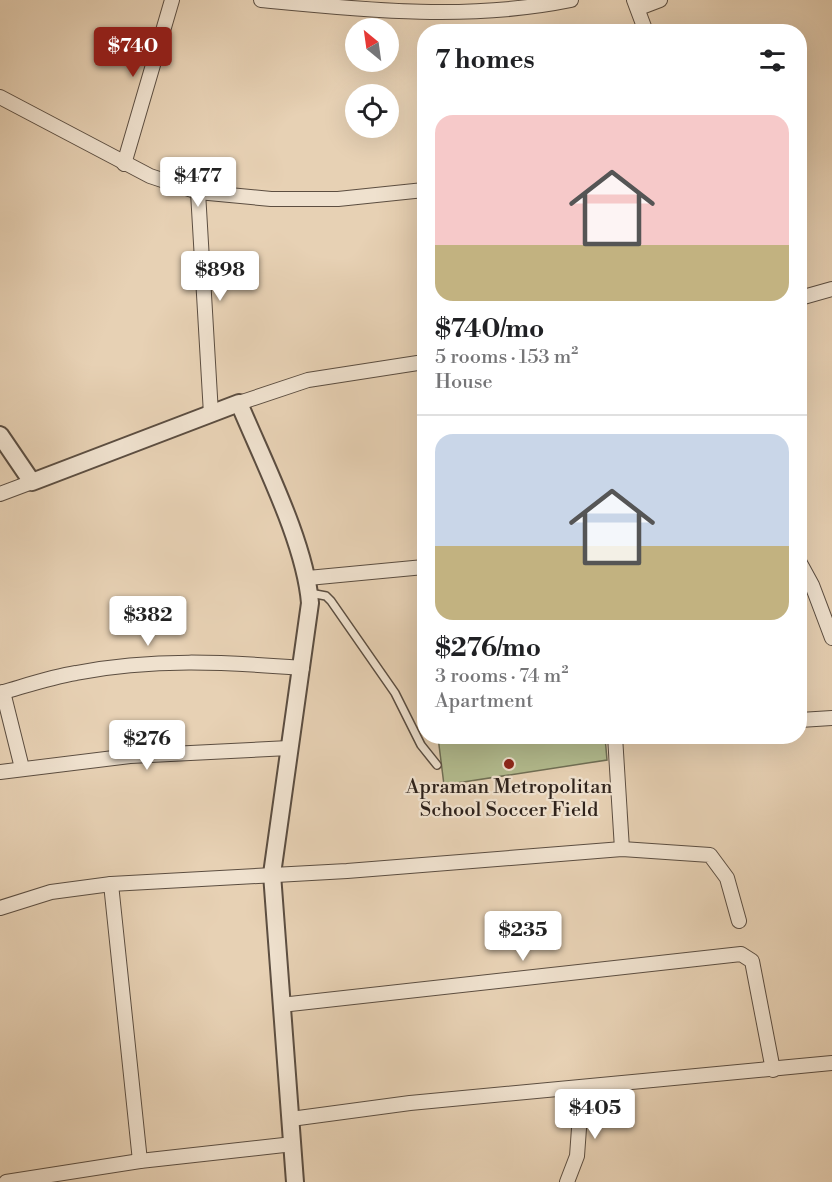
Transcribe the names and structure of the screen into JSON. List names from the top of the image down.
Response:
{
  "places": ["Apraman Metropolitan School Soccer Field"],
  "north": "top left",
  "page": {
    "heading": "7 homes",
    "price": [
      "$740",
      "$477",
      "$898",
      "$382",
      "$276",
      "$235",
      "$405"
    ],
    "list": [
      {
        "name": "$740/mo",
        "note": "5 rooms · 153 m² · House"
      },
      {
        "name": "$276/mo",
        "note": "3 rooms · 74 m² · Apartment"
      }
    ]
  }
}
